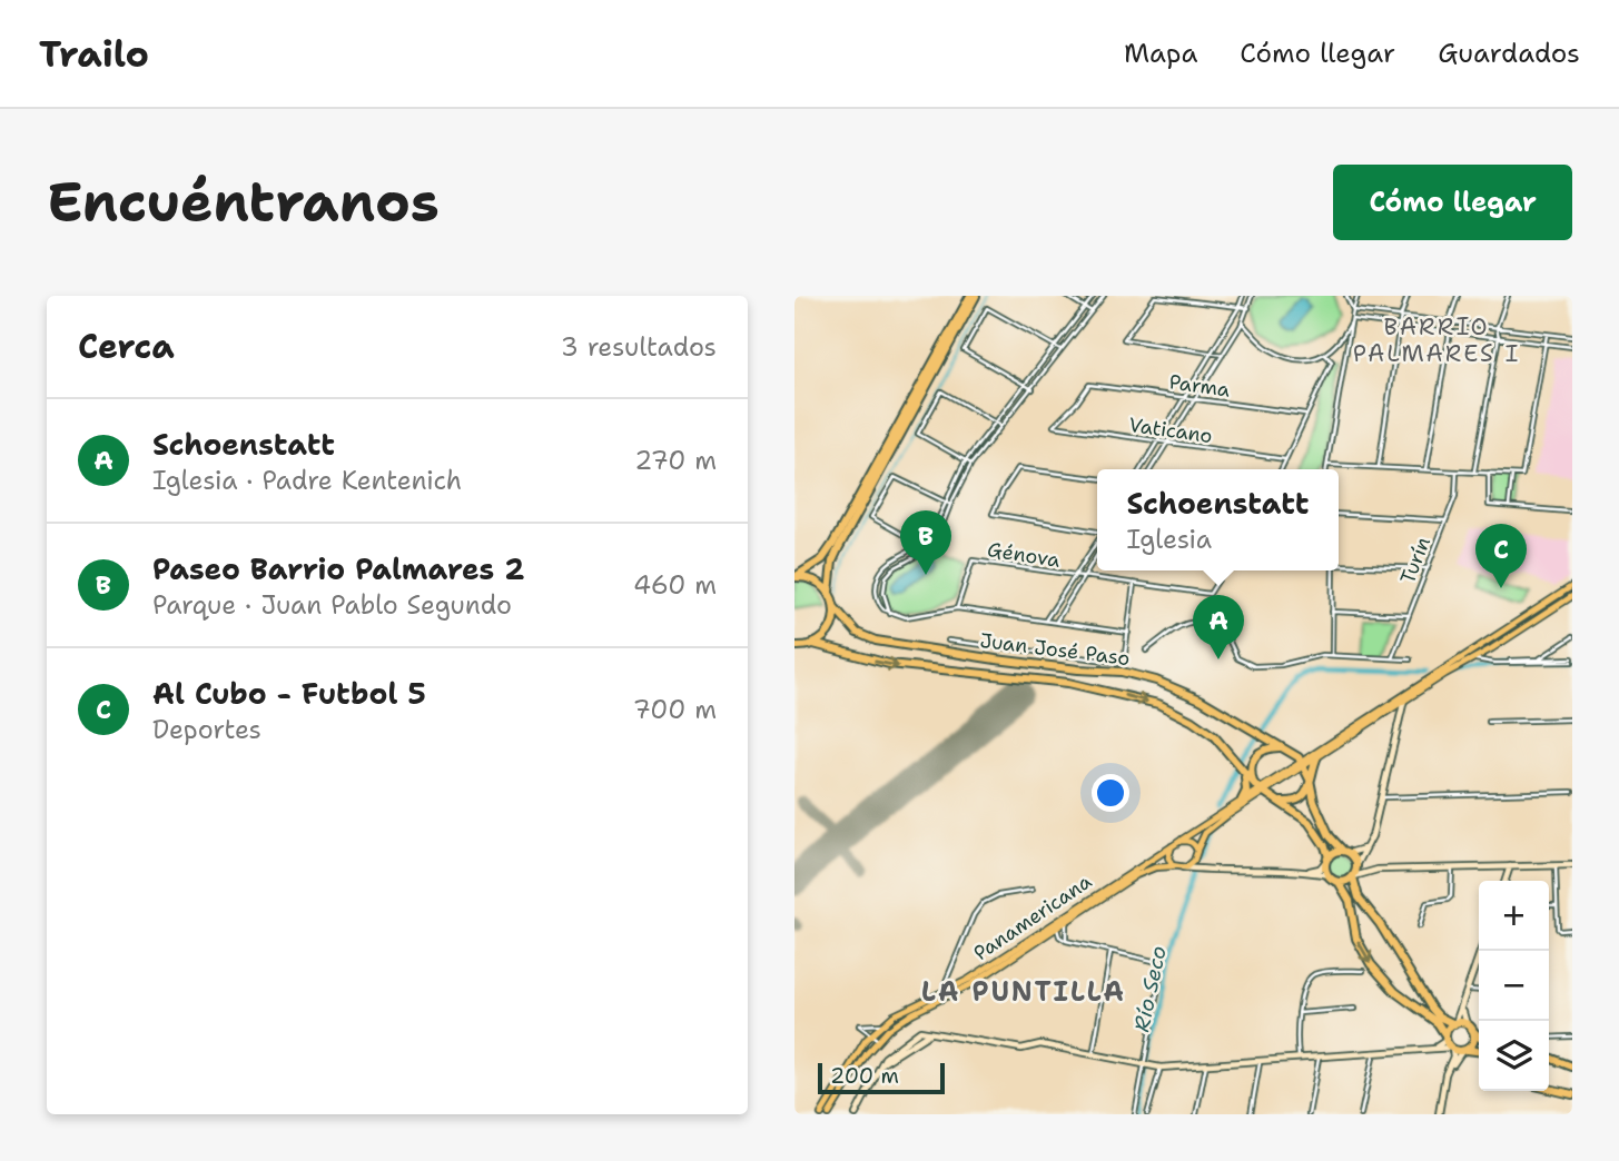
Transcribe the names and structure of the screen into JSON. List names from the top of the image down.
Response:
{
  "streets": {
    "highway": ["Juan José Paso"],
    "main road": ["Panamericana"],
    "street": [
      "Parma",
      "Vaticano",
      "Génova",
      "Turín"
    ]
  },
  "crossings": [
    ["Parma", "Vaticano"],
    ["Juan José Paso", "Panamericana"]
  ],
  "districts": ["BARRIO PALMARES I", "LA PUNTILLA"],
  "water": ["Río Seco"],
  "scale_bar": "200 m",
  "page": {
    "header": "Trailo",
    "nav": ["Mapa", "Cómo llegar", "Guardados"],
    "buttons": "Cómo llegar",
    "title": "Encuéntranos",
    "heading": ["Cerca", "3 resultados"],
    "list": [
      {
        "mark": "A",
        "name": "Schoenstatt",
        "note": "Iglesia · Padre Kentenich",
        "value": "270 m"
      },
      {
        "mark": "B",
        "name": "Paseo Barrio Palmares 2",
        "note": "Parque · Juan Pablo Segundo",
        "value": "460 m"
      },
      {
        "mark": "C",
        "name": "Al Cubo - Futbol 5",
        "note": "Deportes",
        "value": "700 m"
      }
    ],
    "popup": ["Schoenstatt", "Iglesia"],
    "pins": ["B", "C", "A"],
    "map_buttons": ["+", "−"],
    "scale": "200 m"
  }
}
